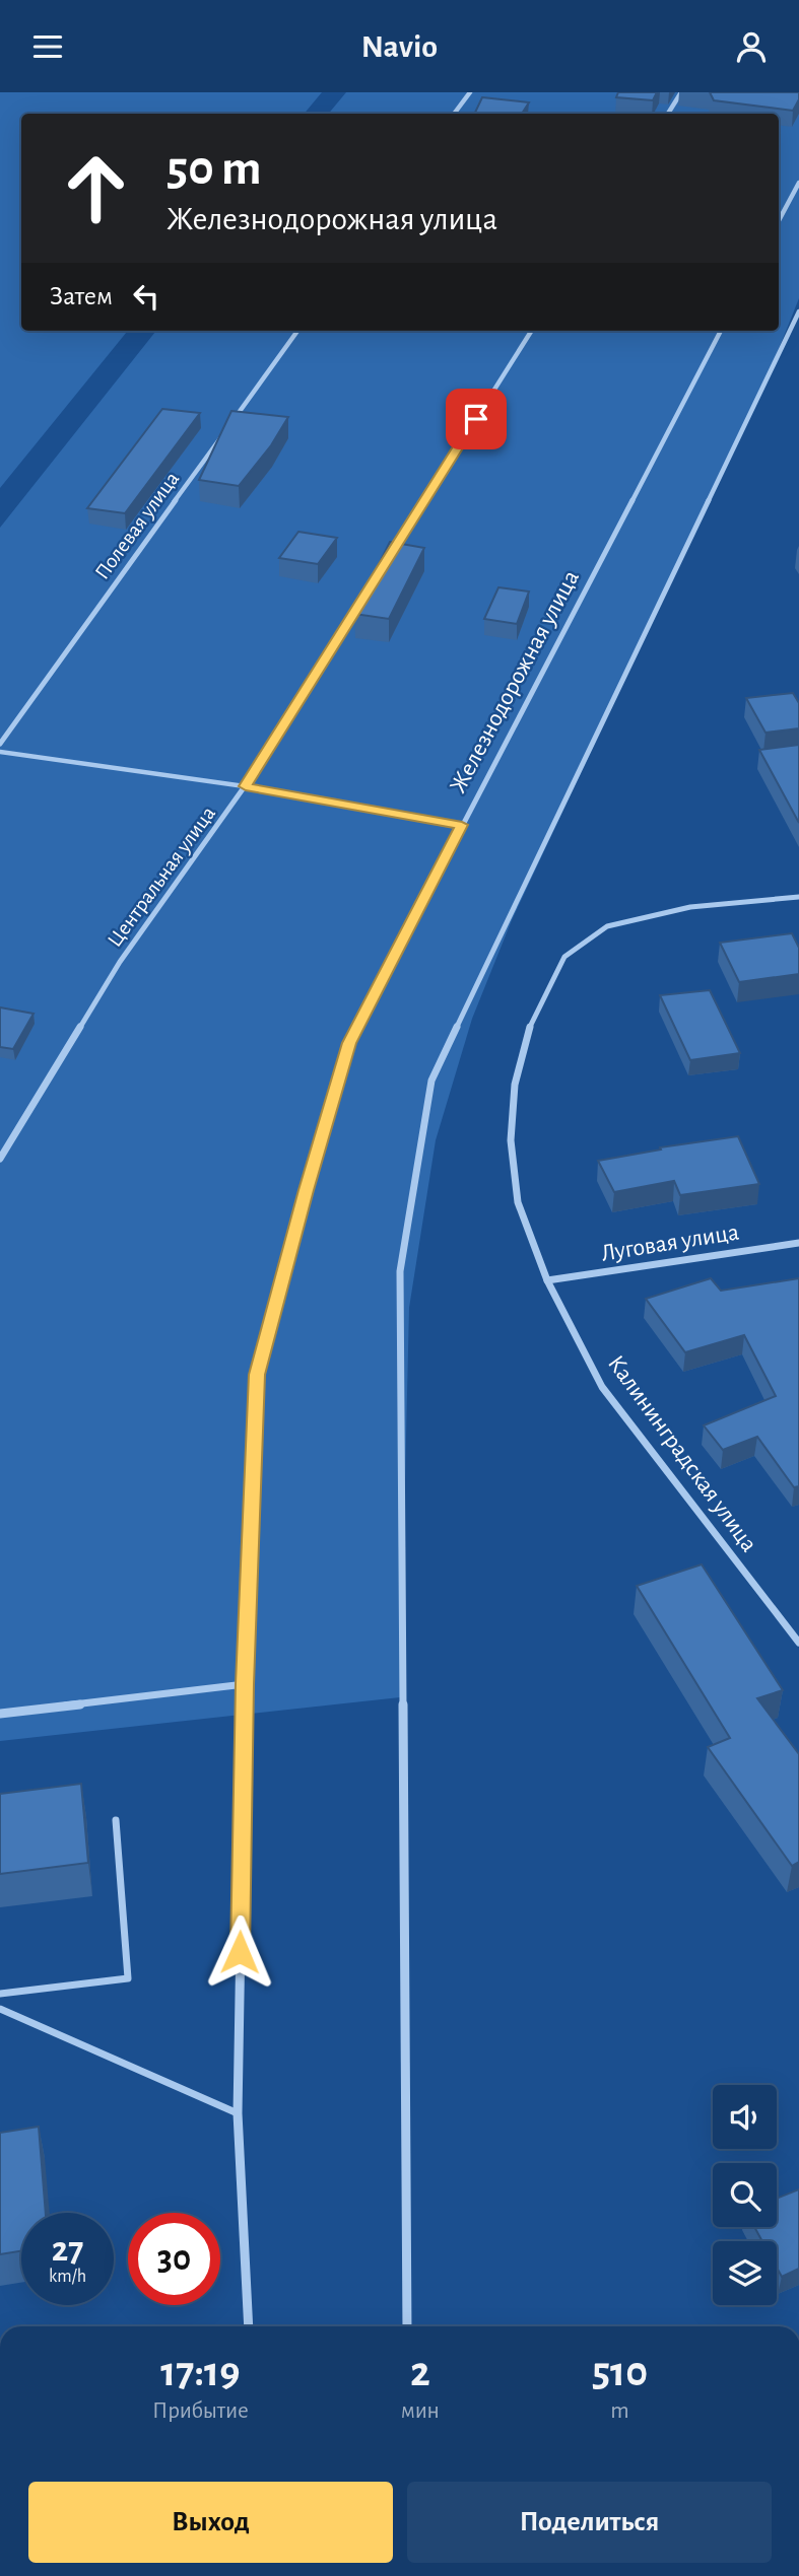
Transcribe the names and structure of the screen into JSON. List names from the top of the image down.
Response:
{
  "streets": {
    "street": [
      "Полевая улица",
      "Железнодорожная улица",
      "Центральная улица",
      "Луговая улица",
      "Калининградская улица"
    ]
  },
  "crossings": [
    ["Луговая улица", "Калининградская улица"]
  ],
  "page": {
    "header": "Navio",
    "turn": ["50 m", "Железнодорожная улица"],
    "then": "Затем",
    "speed": "27 km/h",
    "limit": "30",
    "eta": [
      "17:19",
      "Прибытие",
      "2",
      "мин",
      "510",
      "m"
    ],
    "buttons": ["Выход", "Поделиться"]
  }
}
